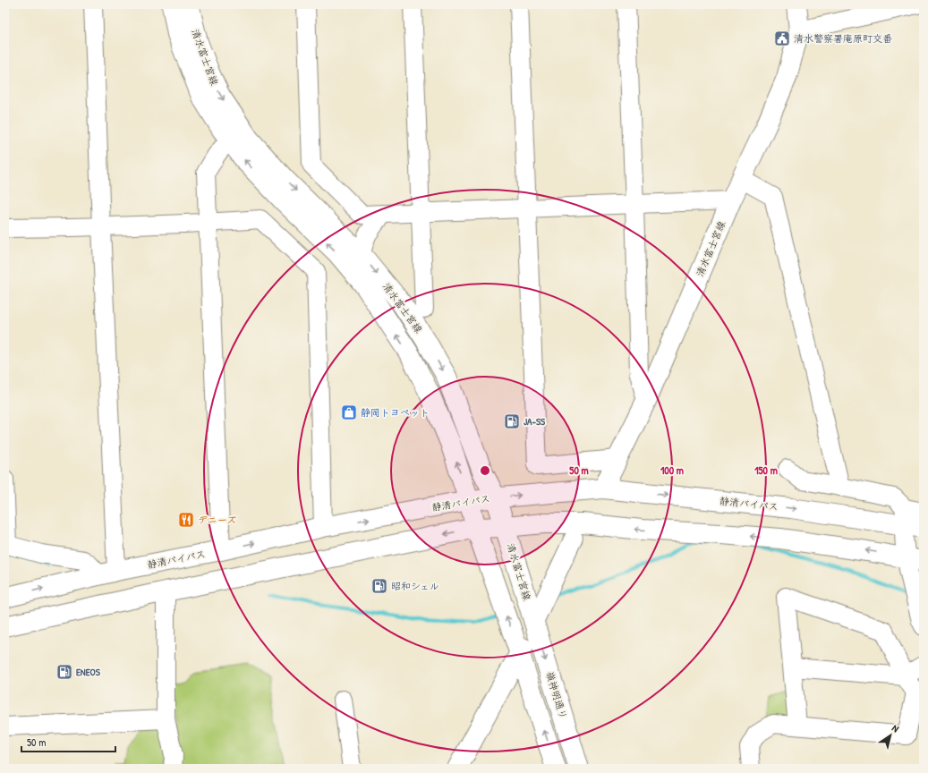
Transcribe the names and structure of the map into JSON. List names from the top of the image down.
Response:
{
  "streets": {
    "main road": ["清水富士宮線", "静清バイパス", "嶺神明通り"]
  },
  "crossings": [
    ["清水富士宮線", "静清バイパス"],
    ["清水富士宮線", "嶺神明通り"]
  ],
  "places": {
    "public building": ["清水警察署庵原町交番"],
    "shop": ["静岡トヨペット"],
    "fuel station": ["JA-SS", "昭和シェル", "ENEOS"],
    "restaurant": ["デニーズ"]
  },
  "scale_bar": "50 m",
  "north": "top right",
  "rings": ["50 m", "100 m", "150 m"]
}
